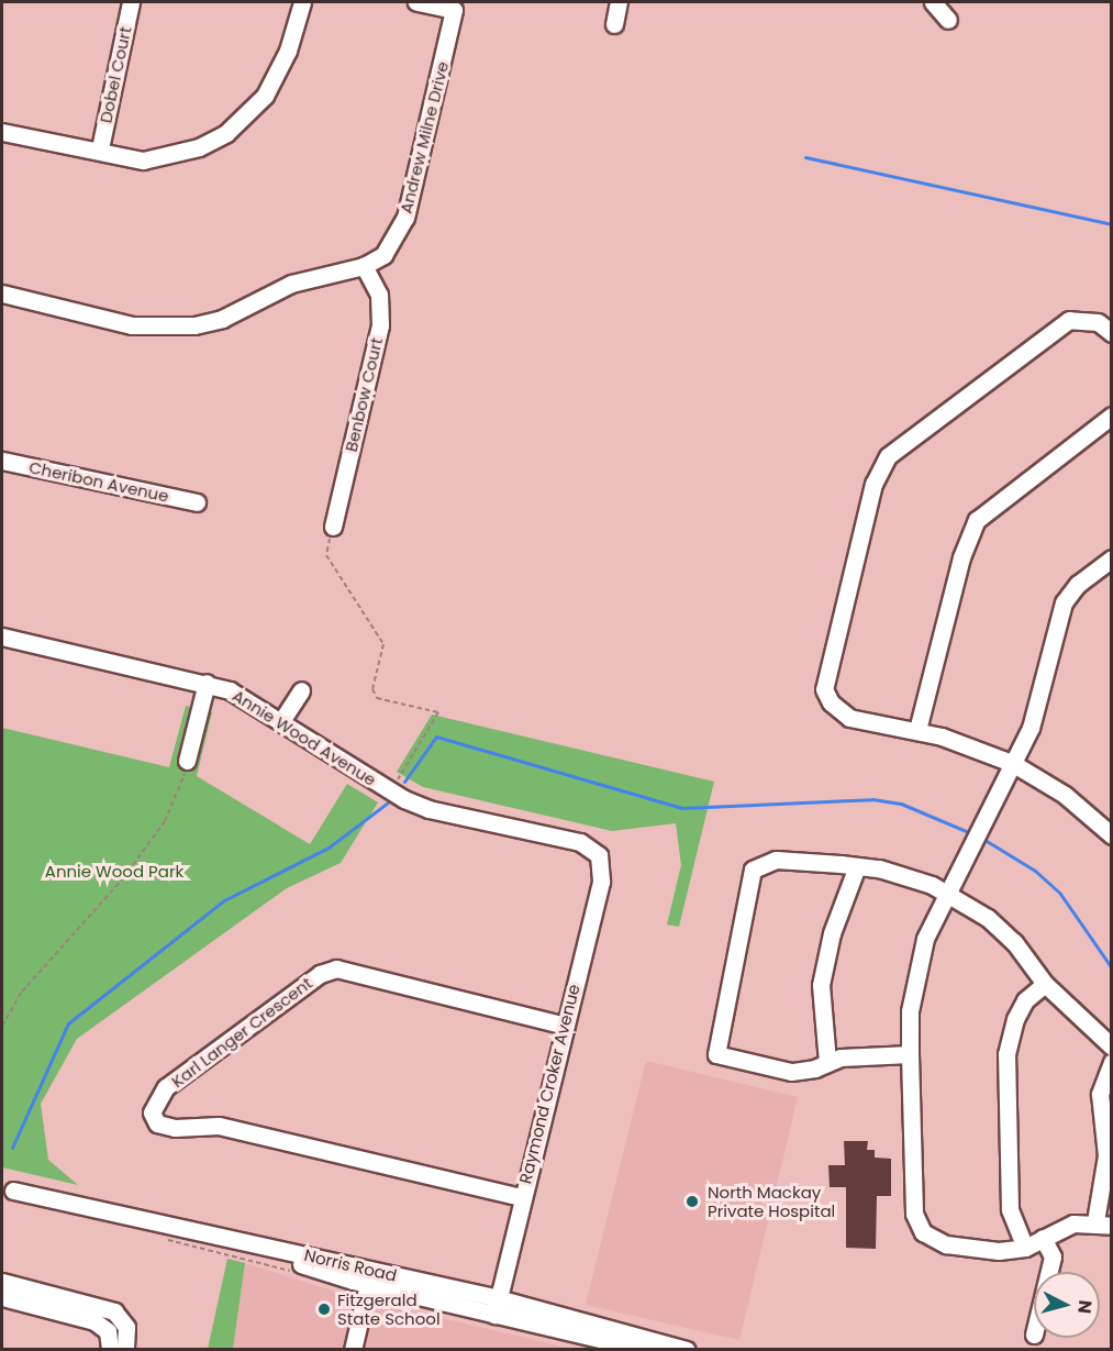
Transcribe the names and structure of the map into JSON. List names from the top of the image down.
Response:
{
  "streets": {
    "street": [
      "Dobel Court",
      "Andrew Milne Drive",
      "Benbow Court",
      "Cheribon Avenue",
      "Annie Wood Avenue",
      "Karl Langer Crescent",
      "Raymond Croker Avenue",
      "Norris Road"
    ]
  },
  "crossings": [
    ["Andrew Milne Drive", "Benbow Court"],
    ["Annie Wood Avenue", "Raymond Croker Avenue"],
    ["Karl Langer Crescent", "Raymond Croker Avenue"],
    ["Raymond Croker Avenue", "Norris Road"]
  ],
  "parks": ["Annie Wood Park"],
  "places": ["North Mackay Private Hospital", "Fitzgerald State School"],
  "north": "right"
}
